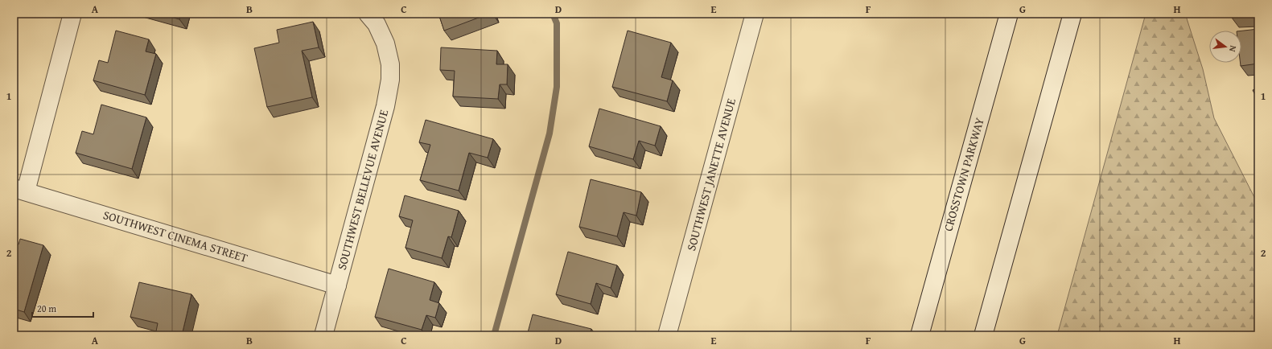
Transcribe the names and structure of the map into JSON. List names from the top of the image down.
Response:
{
  "streets": {
    "street": [
      "SOUTHWEST JANETTE AVENUE",
      "CROSSTOWN PARKWAY",
      "SOUTHWEST BELLEVUE AVENUE",
      "SOUTHWEST CINEMA STREET"
    ]
  },
  "crossings": [
    ["SOUTHWEST BELLEVUE AVENUE", "SOUTHWEST CINEMA STREET"]
  ],
  "scale_bar": "20 m",
  "north": "right",
  "grid": {
    "columns": [
      "A",
      "B",
      "C",
      "D",
      "E",
      "F",
      "G",
      "H"
    ],
    "rows": ["1", "2"]
  }
}
